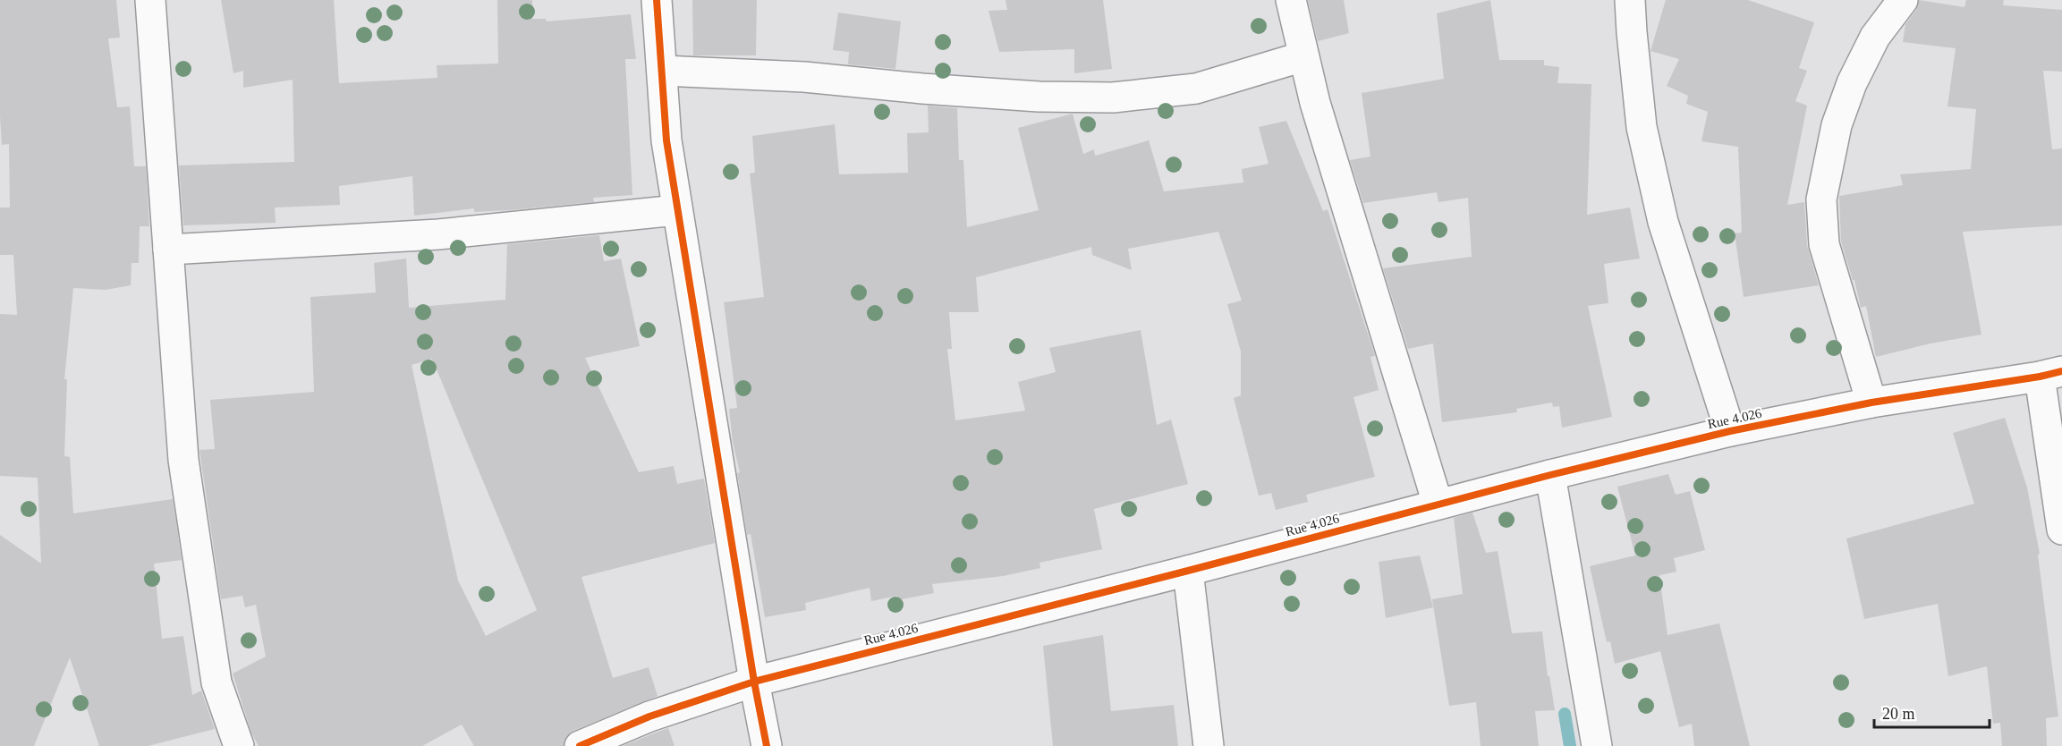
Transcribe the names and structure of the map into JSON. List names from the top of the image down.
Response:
{
  "streets": {
    "street": ["Rue 4.026"]
  },
  "scale_bar": "20 m"
}
